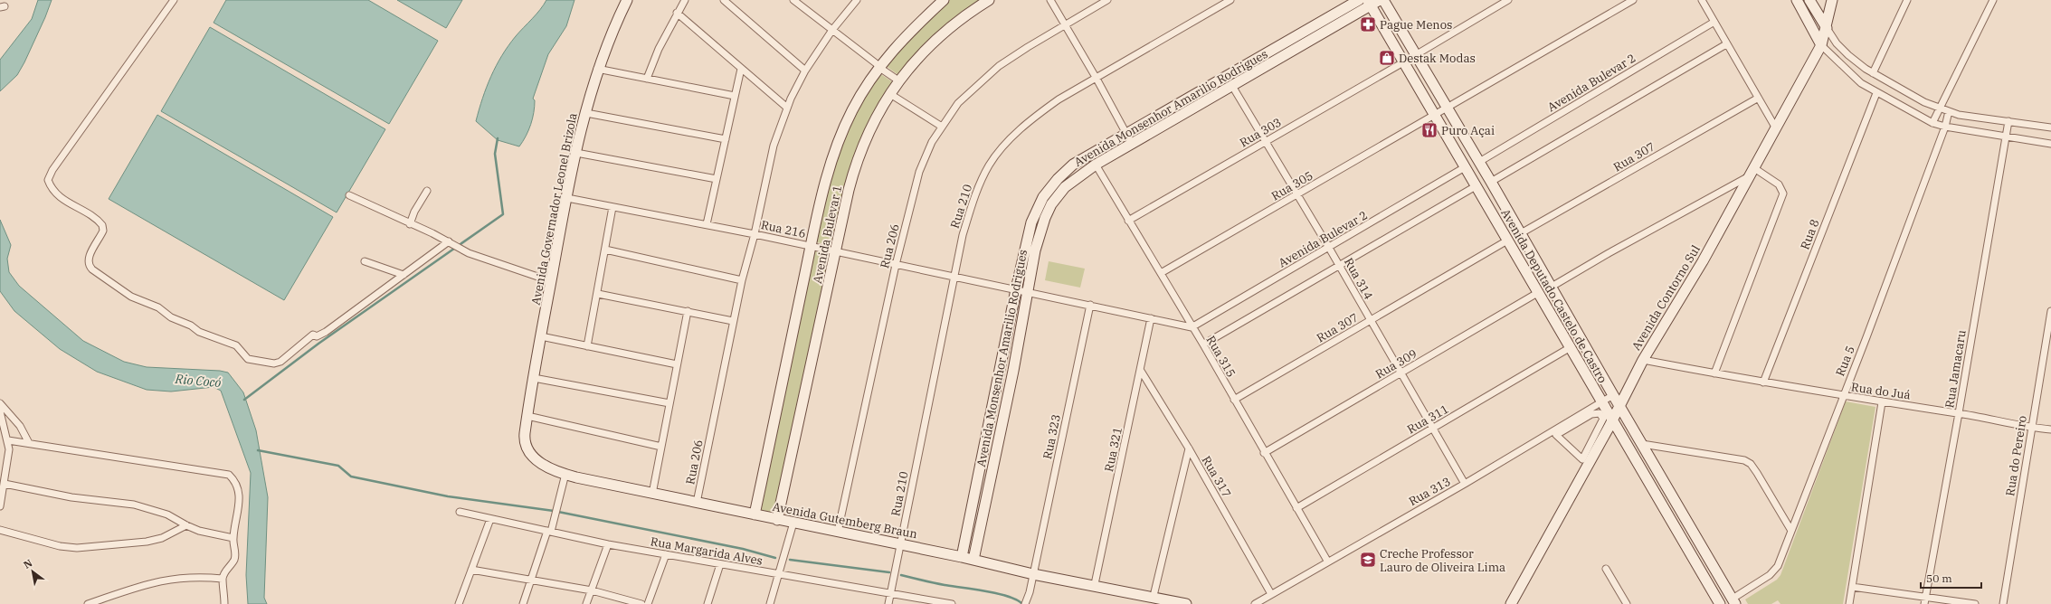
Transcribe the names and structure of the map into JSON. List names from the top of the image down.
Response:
{
  "streets": {
    "street": [
      "Avenida Bulevar 2",
      "Avenida Monsenhor Amarilio Rodrigues",
      "Rua 303",
      "Rua 307",
      "Rua 305",
      "Rua 210",
      "Avenida Governador Leonel Brizola",
      "Rua 216",
      "Avenida Bulevar 1",
      "Rua 8",
      "Rua 206",
      "Rua 314",
      "Avenida Deputado Castelo de Castro",
      "Avenida Contorno Sul",
      "Rua 315",
      "Rua 5",
      "Rua 309",
      "Rua Jamacaru",
      "Rua do Juá",
      "Rua 311",
      "Rua 323",
      "Rua 321",
      "Rua do Pereiro",
      "Rua 317",
      "Rua 313",
      "Avenida Gutemberg Braun",
      "Rua Margarida Alves"
    ]
  },
  "crossings": [
    ["Avenida Bulevar 2", "Rua 216"],
    ["Avenida Bulevar 2", "Rua 314"],
    ["Avenida Bulevar 2", "Avenida Deputado Castelo de Castro"],
    ["Avenida Bulevar 2", "Rua 315"],
    ["Avenida Monsenhor Amarilio Rodrigues", "Rua 216"],
    ["Avenida Monsenhor Amarilio Rodrigues", "Rua 314"],
    ["Avenida Monsenhor Amarilio Rodrigues", "Avenida Deputado Castelo de Castro"],
    ["Avenida Monsenhor Amarilio Rodrigues", "Rua 315"],
    ["Avenida Monsenhor Amarilio Rodrigues", "Avenida Gutemberg Braun"],
    ["Rua 303", "Rua 314"],
    ["Rua 303", "Avenida Deputado Castelo de Castro"],
    ["Rua 303", "Rua 315"],
    ["Rua 307", "Rua 314"],
    ["Rua 307", "Avenida Deputado Castelo de Castro"],
    ["Rua 307", "Rua 315"],
    ["Rua 305", "Rua 314"],
    ["Rua 305", "Avenida Deputado Castelo de Castro"],
    ["Rua 305", "Rua 315"],
    ["Rua 210", "Rua 216"],
    ["Rua 210", "Avenida Gutemberg Braun"],
    ["Rua 210", "Rua Margarida Alves"],
    ["Avenida Governador Leonel Brizola", "Rua 216"],
    ["Avenida Governador Leonel Brizola", "Avenida Gutemberg Braun"],
    ["Rua 216", "Avenida Bulevar 1"],
    ["Rua 216", "Rua 206"],
    ["Rua 216", "Rua 315"],
    ["Rua 216", "Rua 323"],
    ["Rua 216", "Rua 321"],
    ["Avenida Bulevar 1", "Avenida Gutemberg Braun"],
    ["Rua 8", "Rua do Juá"],
    ["Rua 206", "Avenida Gutemberg Braun"],
    ["Rua 314", "Rua 309"],
    ["Rua 314", "Rua 311"],
    ["Rua 314", "Rua 313"],
    ["Avenida Deputado Castelo de Castro", "Avenida Contorno Sul"],
    ["Avenida Deputado Castelo de Castro", "Rua 5"],
    ["Avenida Deputado Castelo de Castro", "Rua 309"],
    ["Avenida Deputado Castelo de Castro", "Rua 311"],
    ["Avenida Deputado Castelo de Castro", "Rua 313"],
    ["Avenida Contorno Sul", "Rua do Juá"],
    ["Rua 315", "Rua 309"],
    ["Rua 315", "Rua 311"],
    ["Rua 315", "Rua 313"],
    ["Rua 5", "Rua do Juá"],
    ["Rua Jamacaru", "Rua do Juá"],
    ["Rua do Juá", "Rua do Pereiro"],
    ["Rua 323", "Avenida Gutemberg Braun"],
    ["Rua 321", "Rua 317"],
    ["Rua 321", "Avenida Gutemberg Braun"],
    ["Rua 317", "Rua 313"]
  ],
  "water": ["Rio Cocó"],
  "places": {
    "pharmacy": ["Pague Menos"],
    "shop": ["Destak Modas"],
    "restaurant": ["Puro Açai"],
    "school or university": ["Creche Professor Lauro de Oliveira Lima"]
  },
  "scale_bar": "50 m",
  "north": "top left"
}
